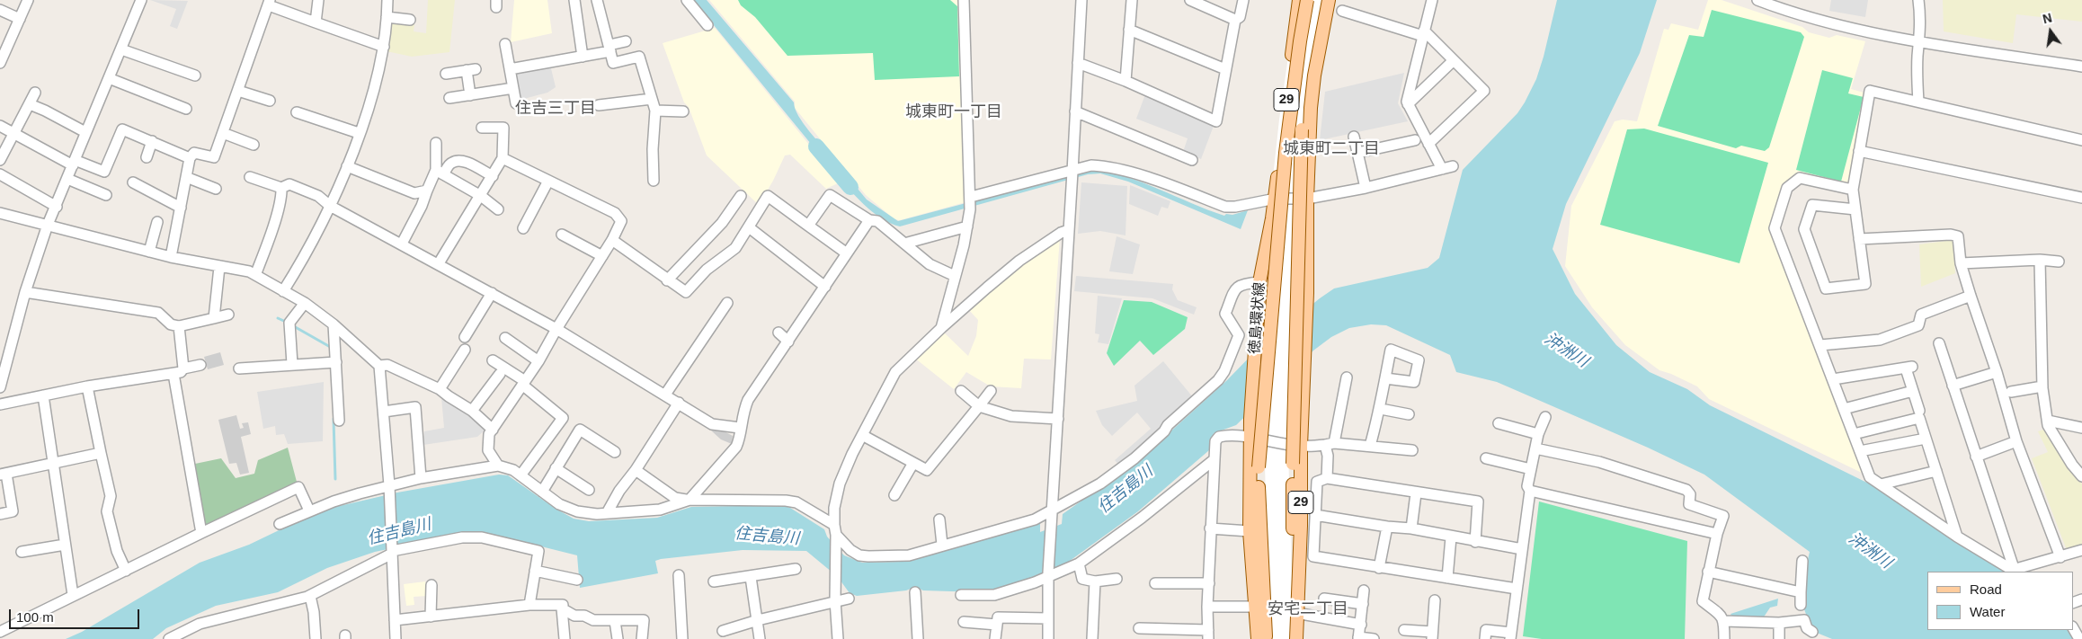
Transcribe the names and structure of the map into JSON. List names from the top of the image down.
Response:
{
  "streets": {
    "main road": ["29", "徳島環状線"]
  },
  "districts": [
    "住吉三丁目",
    "城東町一丁目",
    "城東町二丁目",
    "安宅二丁目"
  ],
  "water": ["沖洲川", "住吉島川"],
  "legend": ["Road", "Water"],
  "scale_bar": "100 m",
  "north": "top"
}
